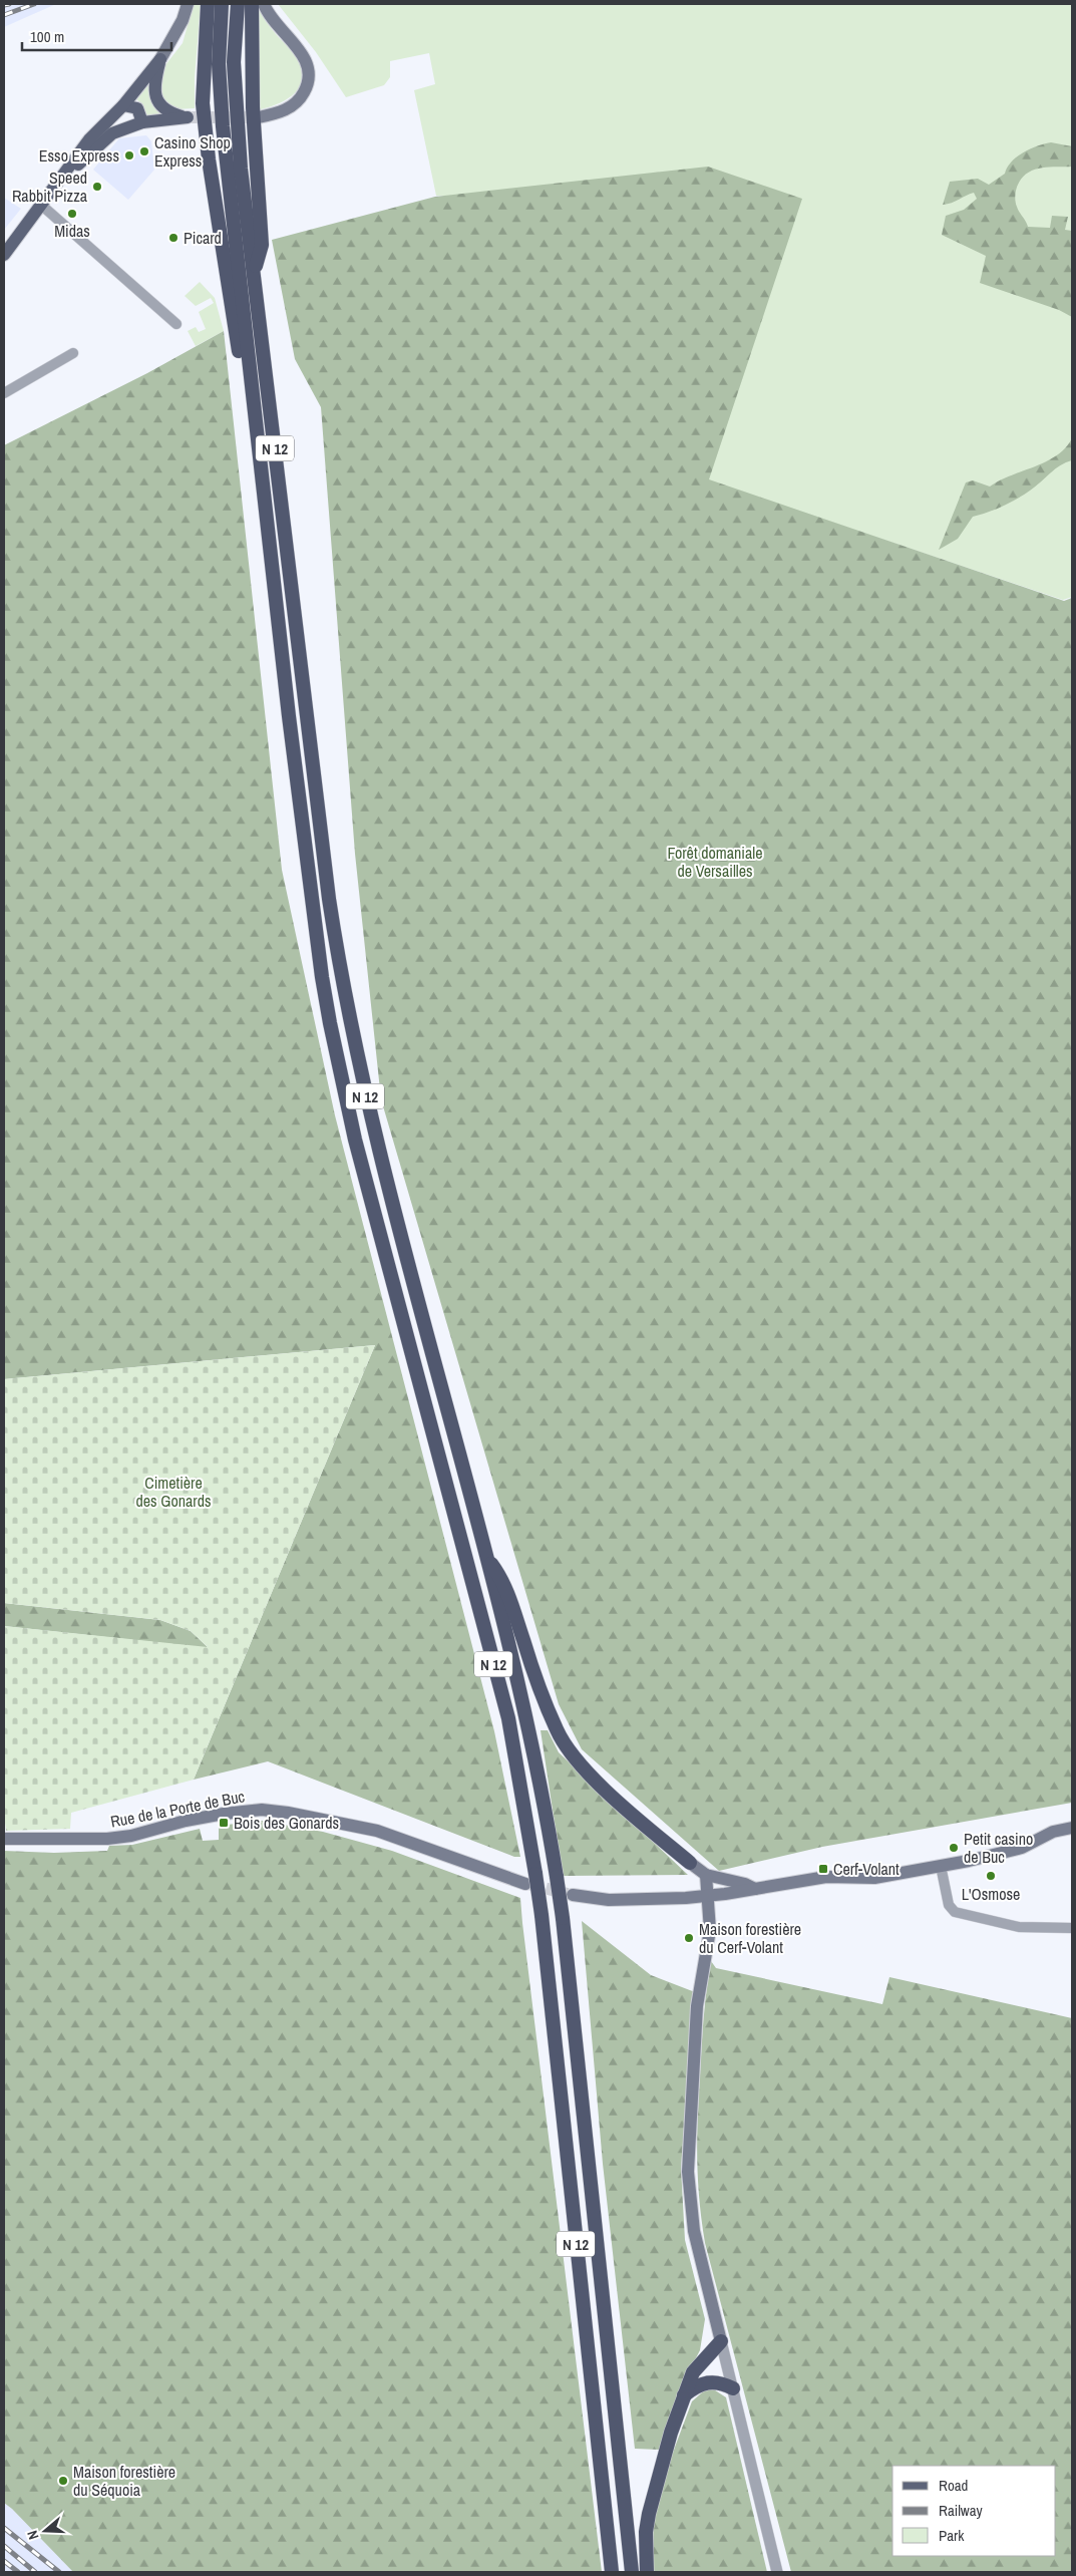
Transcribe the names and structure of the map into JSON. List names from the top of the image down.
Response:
{
  "streets": {
    "highway": ["N 12"],
    "main road": ["Rue de la Porte de Buc"]
  },
  "crossings": [
    ["N 12", "Rue de la Porte de Buc"]
  ],
  "parks": ["Forêt domaniale de Versailles", "Cimetière des Gonards"],
  "places": {
    "other": [
      "Casino Shop Express",
      "Esso Express",
      "Speed Rabbit Pizza",
      "Midas",
      "Picard",
      "Petit casino de Buc",
      "L'Osmose",
      "Maison forestière du Cerf-Volant",
      "Maison forestière du Séquoia"
    ],
    "transit": ["Bois des Gonards", "Cerf-Volant"]
  },
  "legend": ["Road", "Railway", "Park"],
  "scale_bar": "100 m",
  "north": "left"
}
